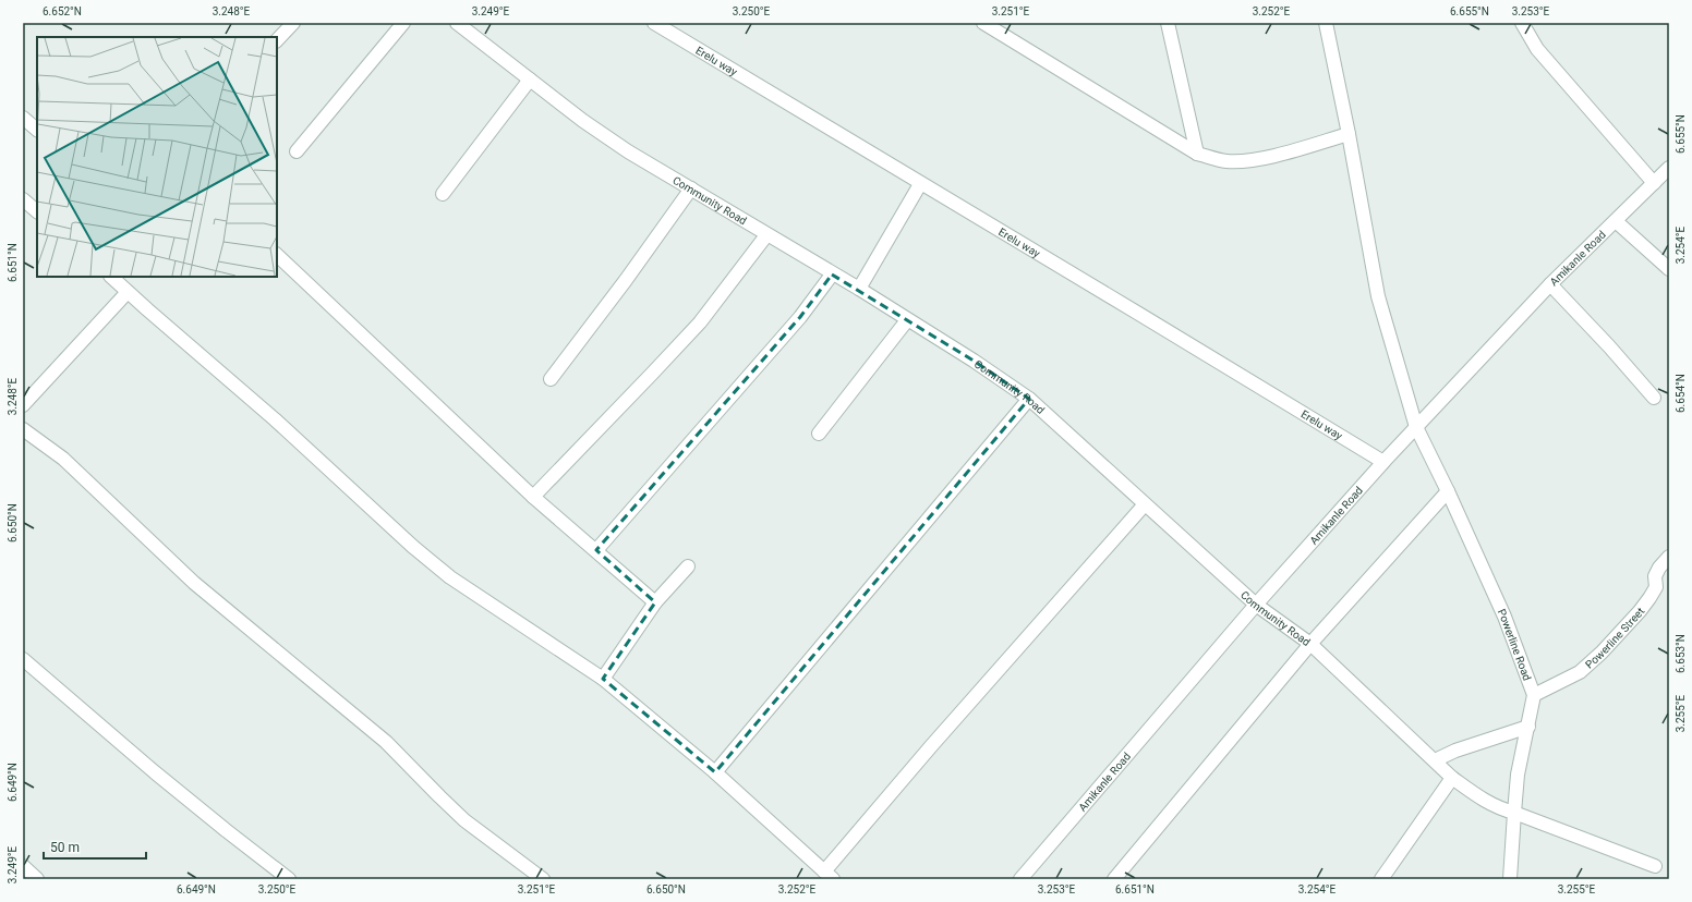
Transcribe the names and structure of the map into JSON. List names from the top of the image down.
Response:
{
  "streets": {
    "street": [
      "Erelu way",
      "Community Road",
      "Amikanle Road",
      "Powerline Street",
      "Powerline Road"
    ]
  },
  "crossings": [
    ["Erelu way", "Amikanle Road"],
    ["Community Road", "Amikanle Road"],
    ["Community Road", "Powerline Road"],
    ["Amikanle Road", "Powerline Road"],
    ["Powerline Street", "Powerline Road"]
  ],
  "scale_bar": "50 m",
  "coordinates": [
    "6.652°N",
    "3.248°E",
    "3.249°E",
    "3.250°E",
    "3.251°E",
    "3.252°E",
    "6.655°N",
    "3.253°E",
    "3.254°E",
    "6.651°N",
    "6.654°N",
    "6.650°N",
    "6.653°N",
    "3.255°E",
    "6.649°N"
  ]
}
